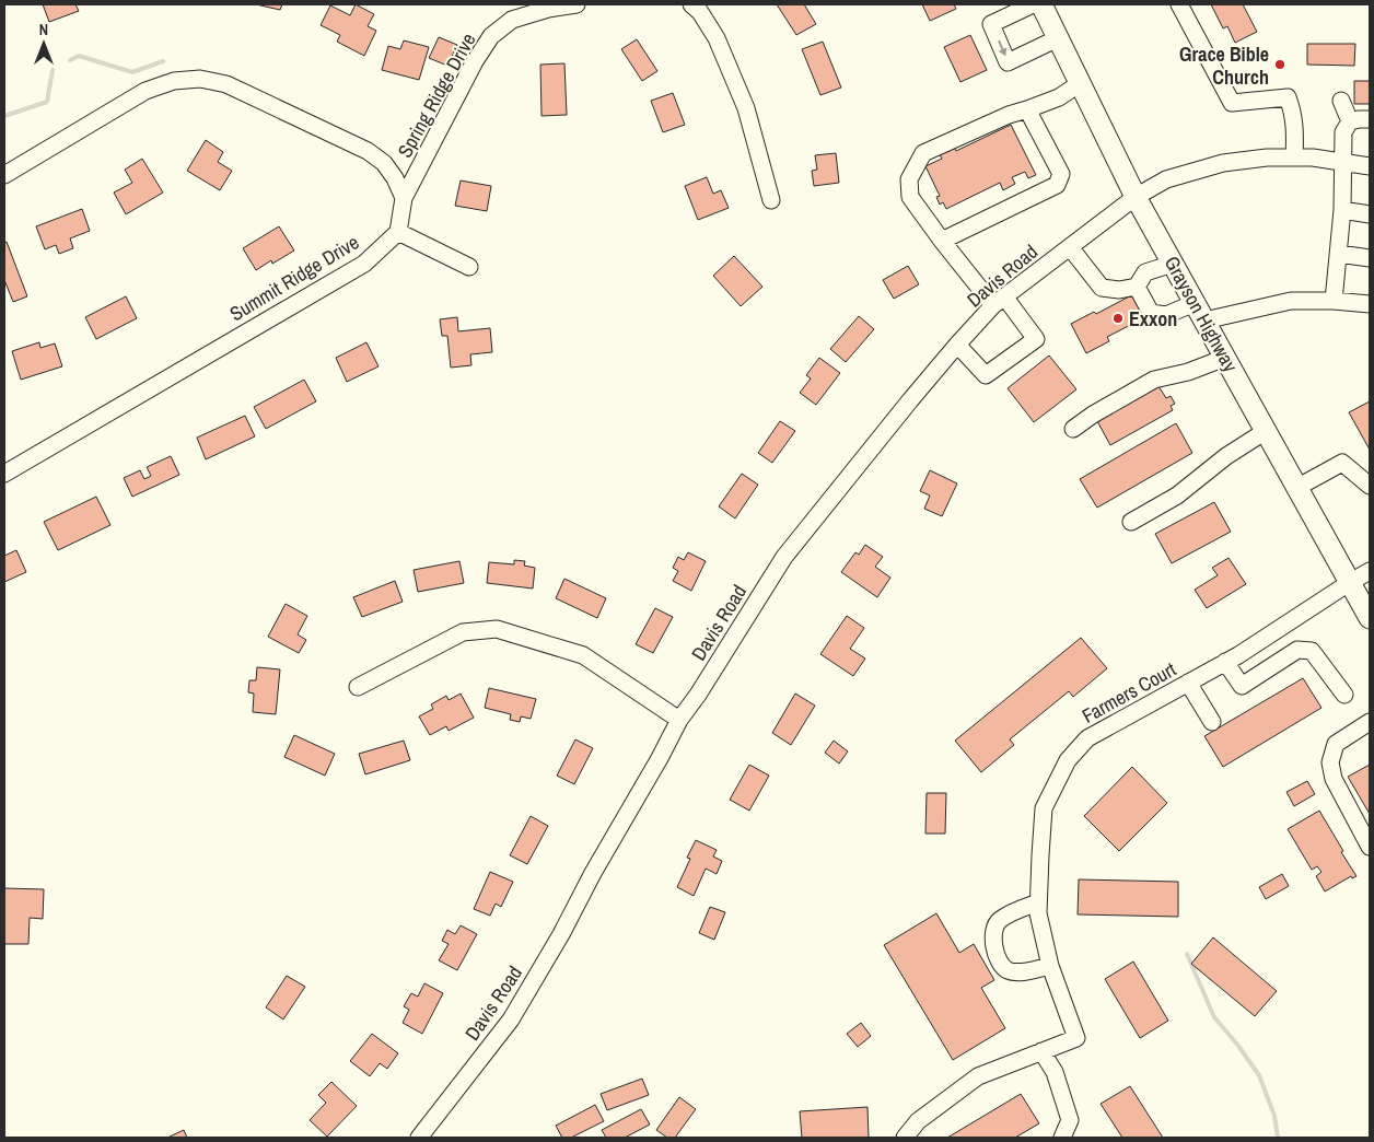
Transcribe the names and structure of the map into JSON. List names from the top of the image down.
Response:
{
  "streets": {
    "main road": ["Grayson Highway"],
    "street": [
      "Spring Ridge Drive",
      "Davis Road",
      "Summit Ridge Drive",
      "Farmers Court"
    ]
  },
  "crossings": [
    ["Davis Road", "Grayson Highway"],
    ["Grayson Highway", "Farmers Court"]
  ],
  "places": ["Grace Bible Church", "Exxon"],
  "north": "top"
}
